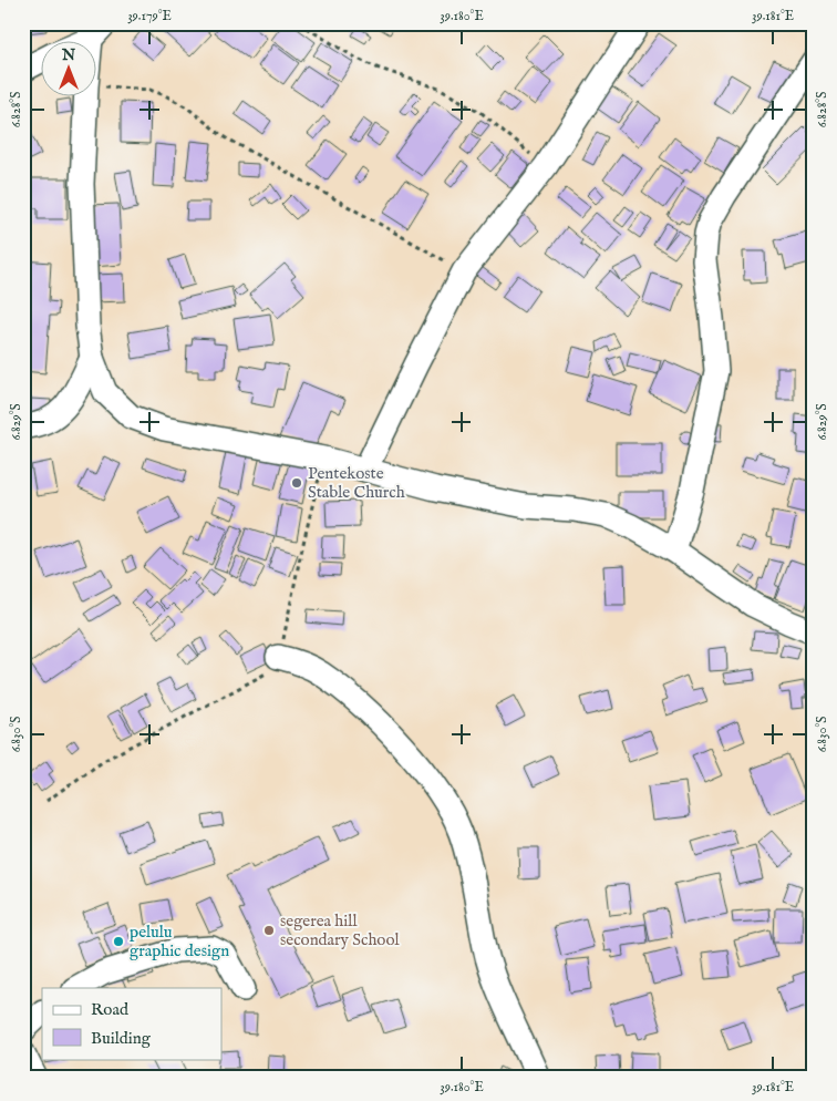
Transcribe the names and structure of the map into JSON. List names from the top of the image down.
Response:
{
  "places": ["Pentekoste Stable Church", "segerea hill secondary School", "pelulu graphic design"],
  "legend": ["Road", "Building"],
  "north": "top",
  "coordinates": [
    "39.179°E",
    "39.180°E",
    "39.181°E",
    "6.828°S",
    "6.829°S",
    "6.830°S"
  ]
}
